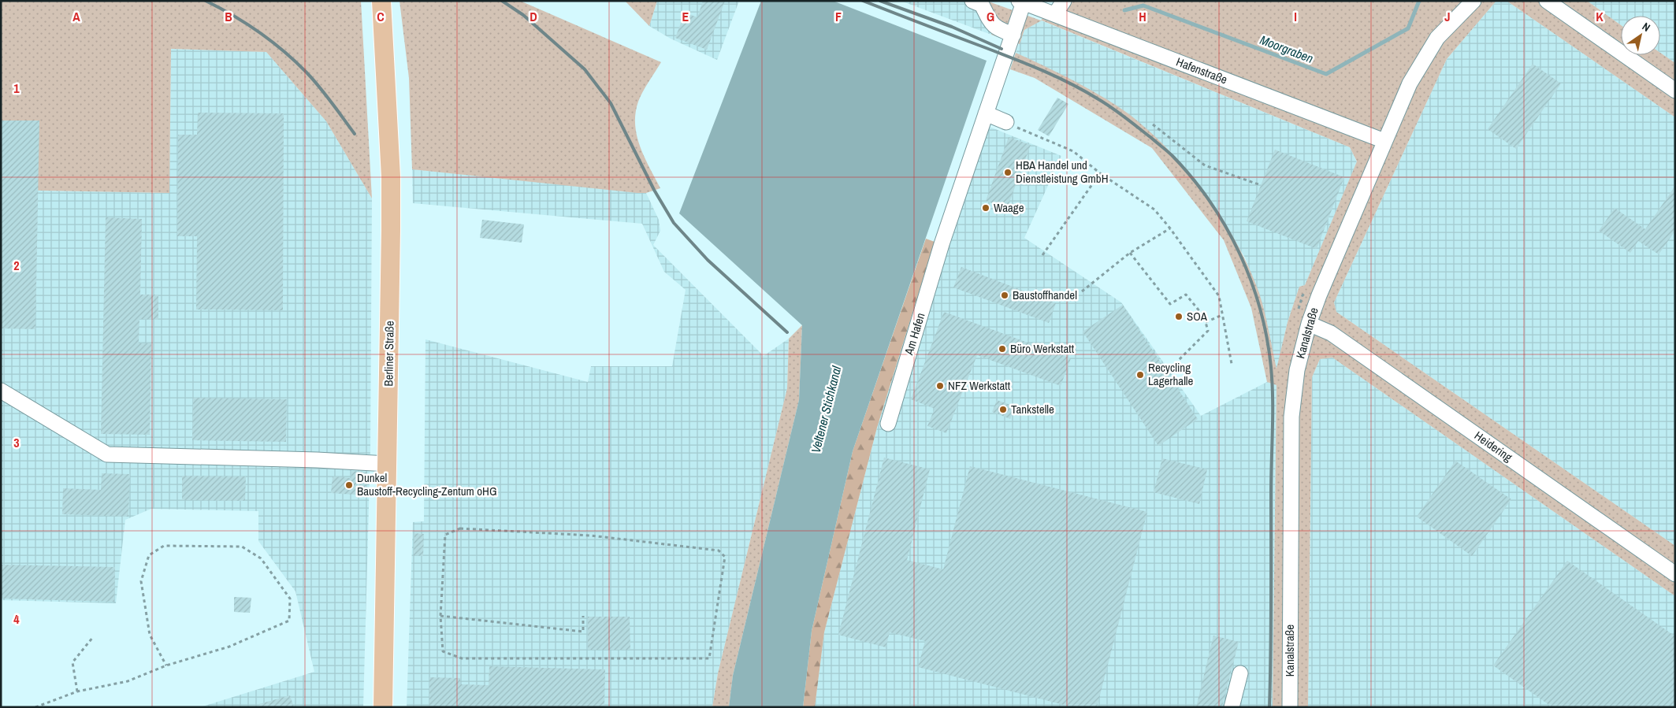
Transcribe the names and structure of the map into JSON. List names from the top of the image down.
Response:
{
  "streets": {
    "main road": ["Berliner Straße"],
    "street": [
      "Hafenstraße",
      "Kanalstraße",
      "Am Hafen",
      "Heidering"
    ]
  },
  "crossings": [
    ["Hafenstraße", "Kanalstraße"],
    ["Kanalstraße", "Heidering"]
  ],
  "water": ["Moorgraben", "Veltener Stichkanal"],
  "places": [
    "HBA Handel und Dienstleistung GmbH",
    "Waage",
    "Baustoffhandel",
    "SOA",
    "Büro Werkstatt",
    "Recycling Lagerhalle",
    "NFZ Werkstatt",
    "Tankstelle",
    "Dunkel Baustoff-Recycling-Zentum oHG"
  ],
  "north": "top right",
  "grid": {
    "columns": [
      "A",
      "B",
      "C",
      "D",
      "E",
      "F",
      "G",
      "H",
      "I",
      "J",
      "K"
    ],
    "rows": [
      "1",
      "2",
      "3",
      "4"
    ]
  }
}
